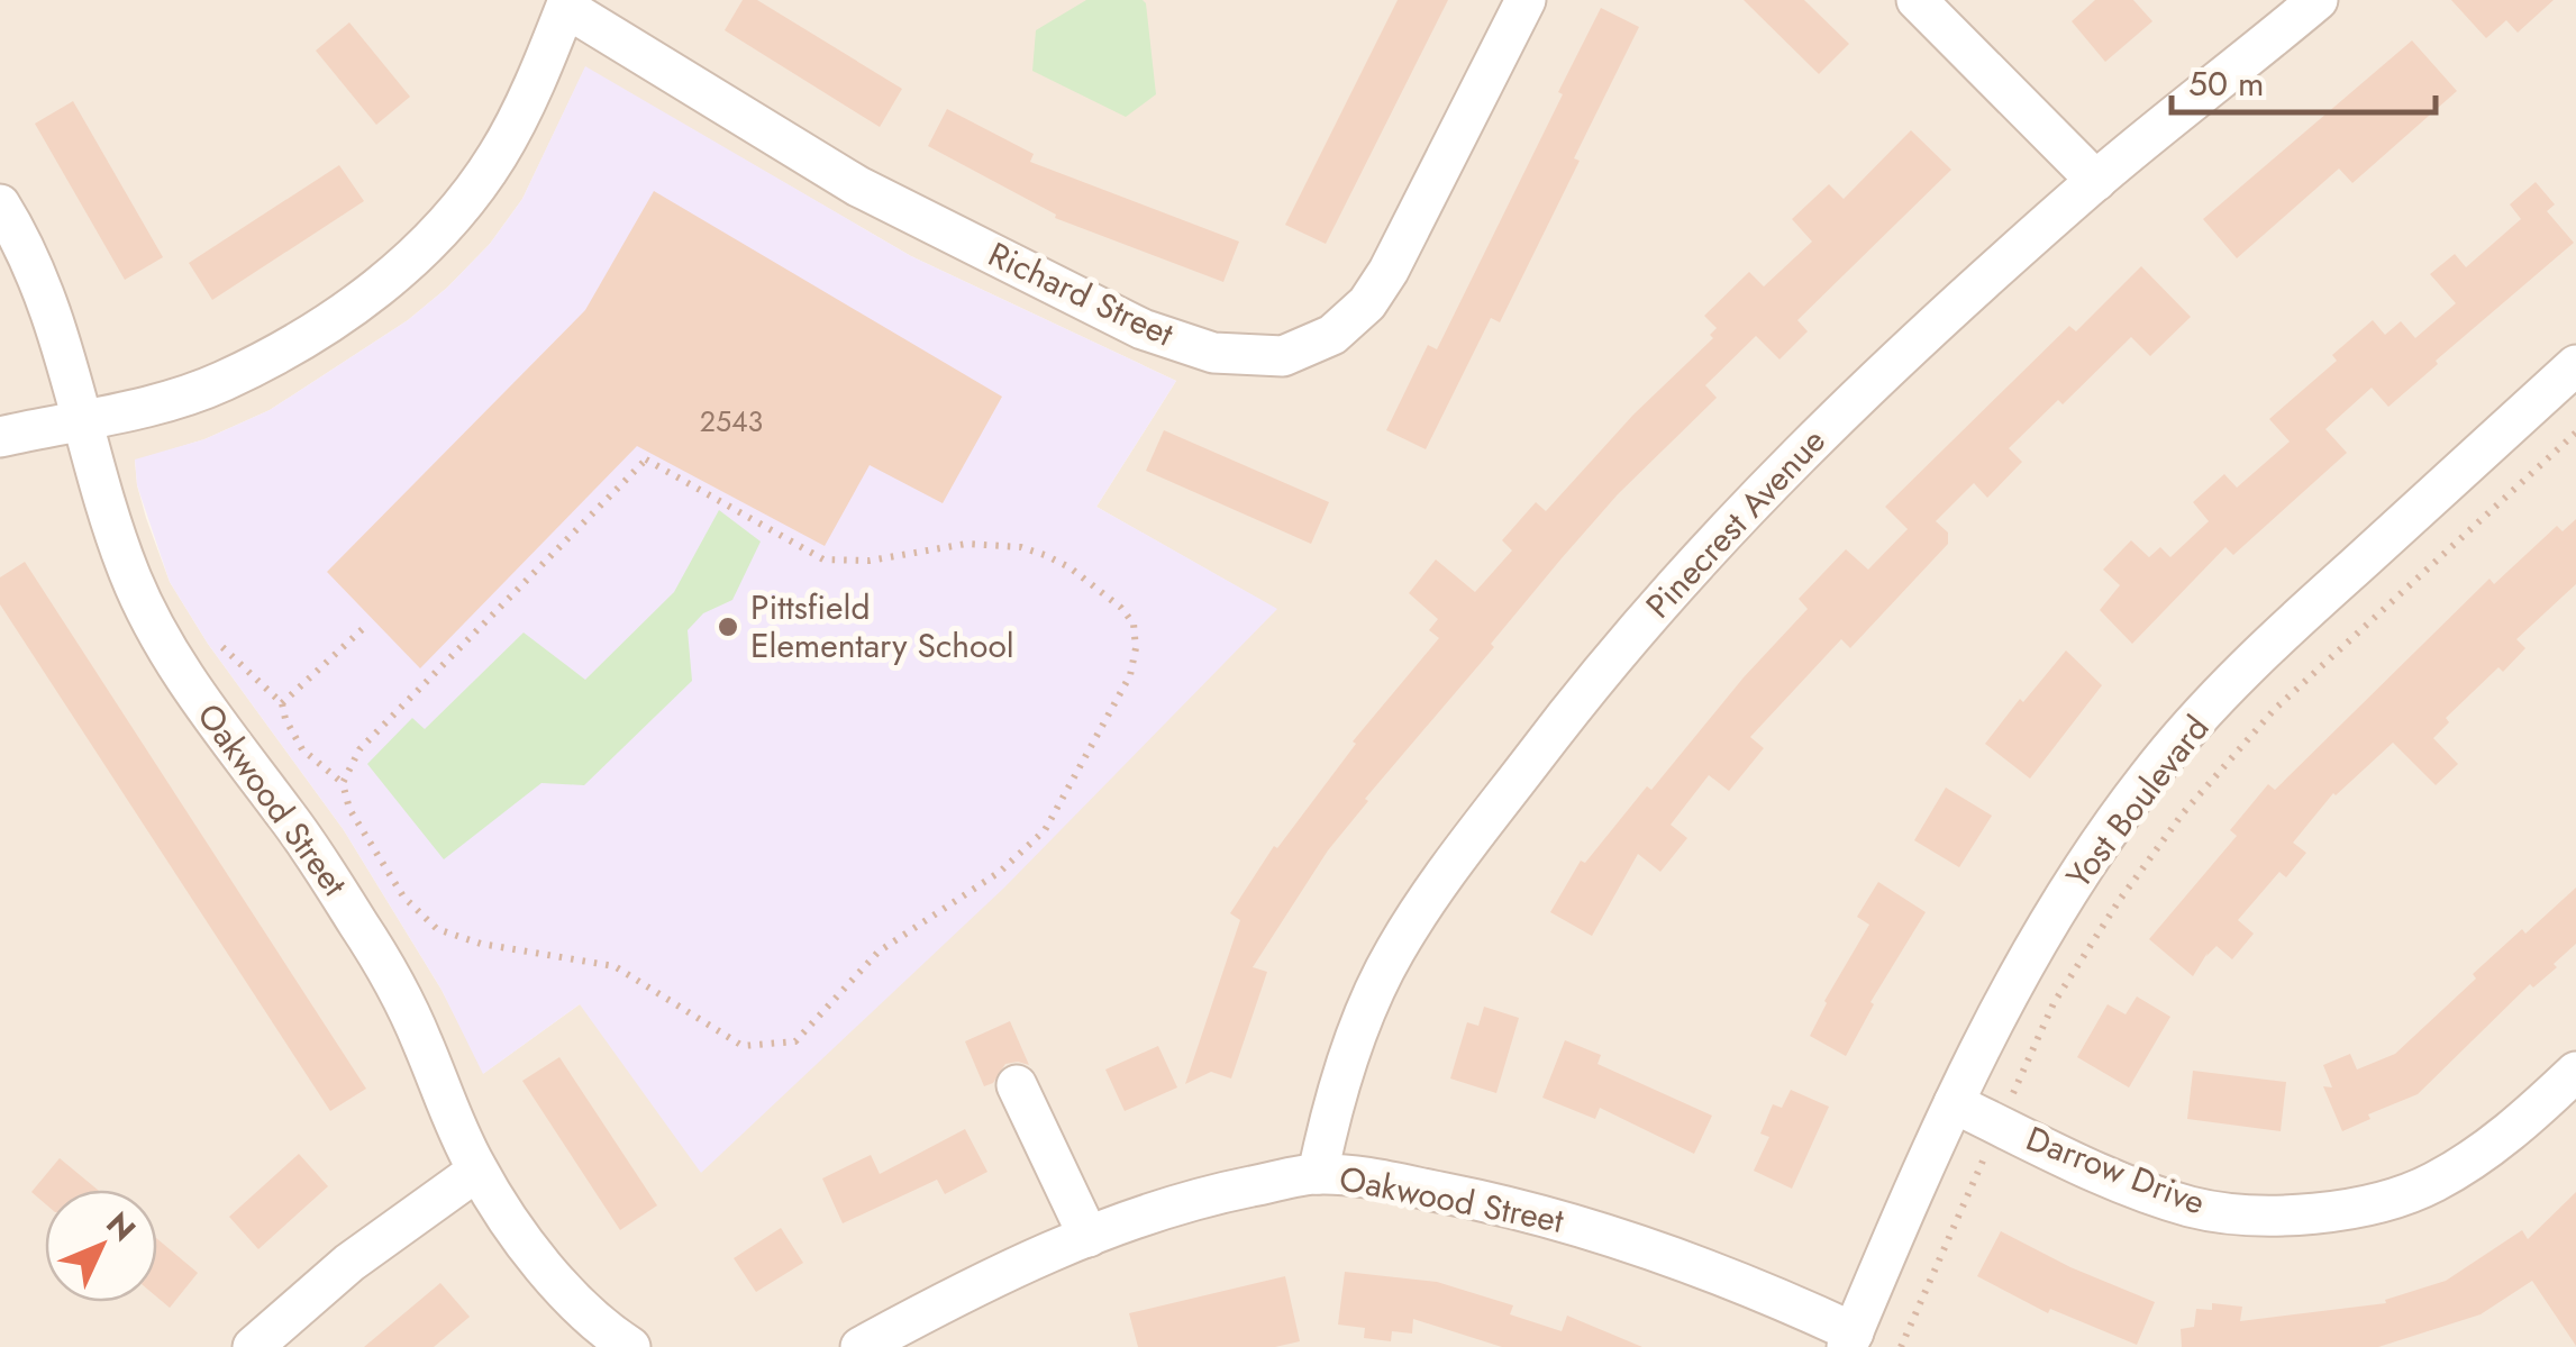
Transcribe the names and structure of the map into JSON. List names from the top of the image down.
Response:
{
  "streets": {
    "street": [
      "Richard Street",
      "Pinecrest Avenue",
      "Oakwood Street",
      "Yost Boulevard",
      "Darrow Drive"
    ]
  },
  "crossings": [
    ["Pinecrest Avenue", "Oakwood Street"],
    ["Oakwood Street", "Yost Boulevard"],
    ["Yost Boulevard", "Darrow Drive"]
  ],
  "places": ["Pittsfield Elementary School"],
  "house_numbers": ["2543"],
  "scale_bar": "50 m",
  "north": "top right"
}
